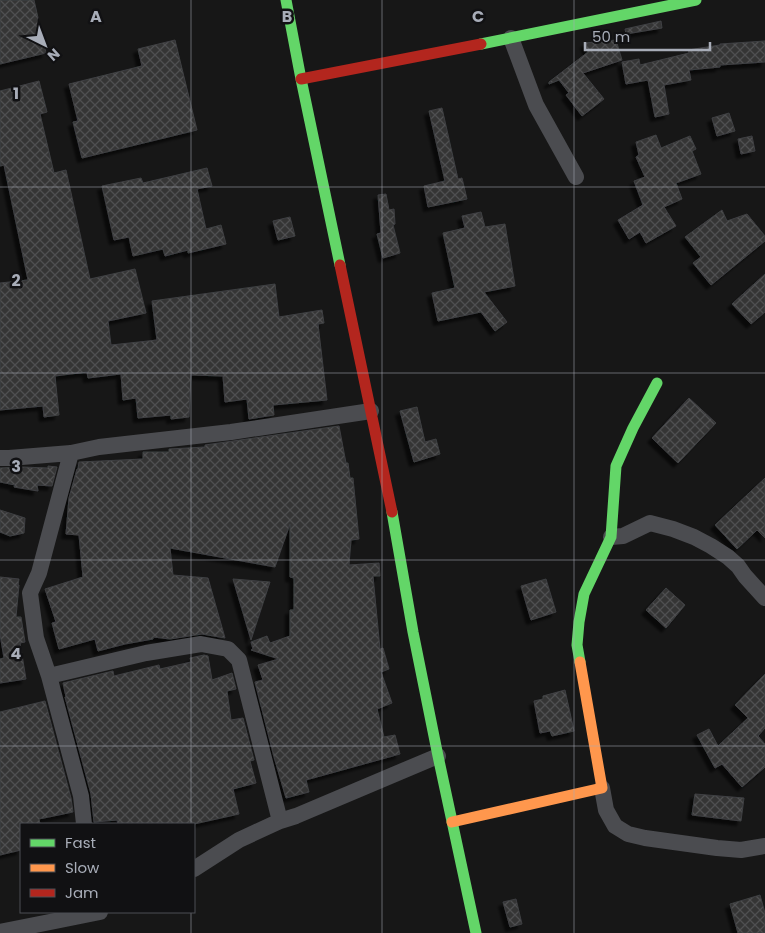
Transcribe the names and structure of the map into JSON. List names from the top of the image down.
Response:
{
  "legend": ["Fast", "Slow", "Jam"],
  "scale_bar": "50 m",
  "north": "bottom right",
  "grid": {
    "columns": ["A", "B", "C"],
    "rows": [
      "1",
      "2",
      "3",
      "4"
    ]
  }
}
